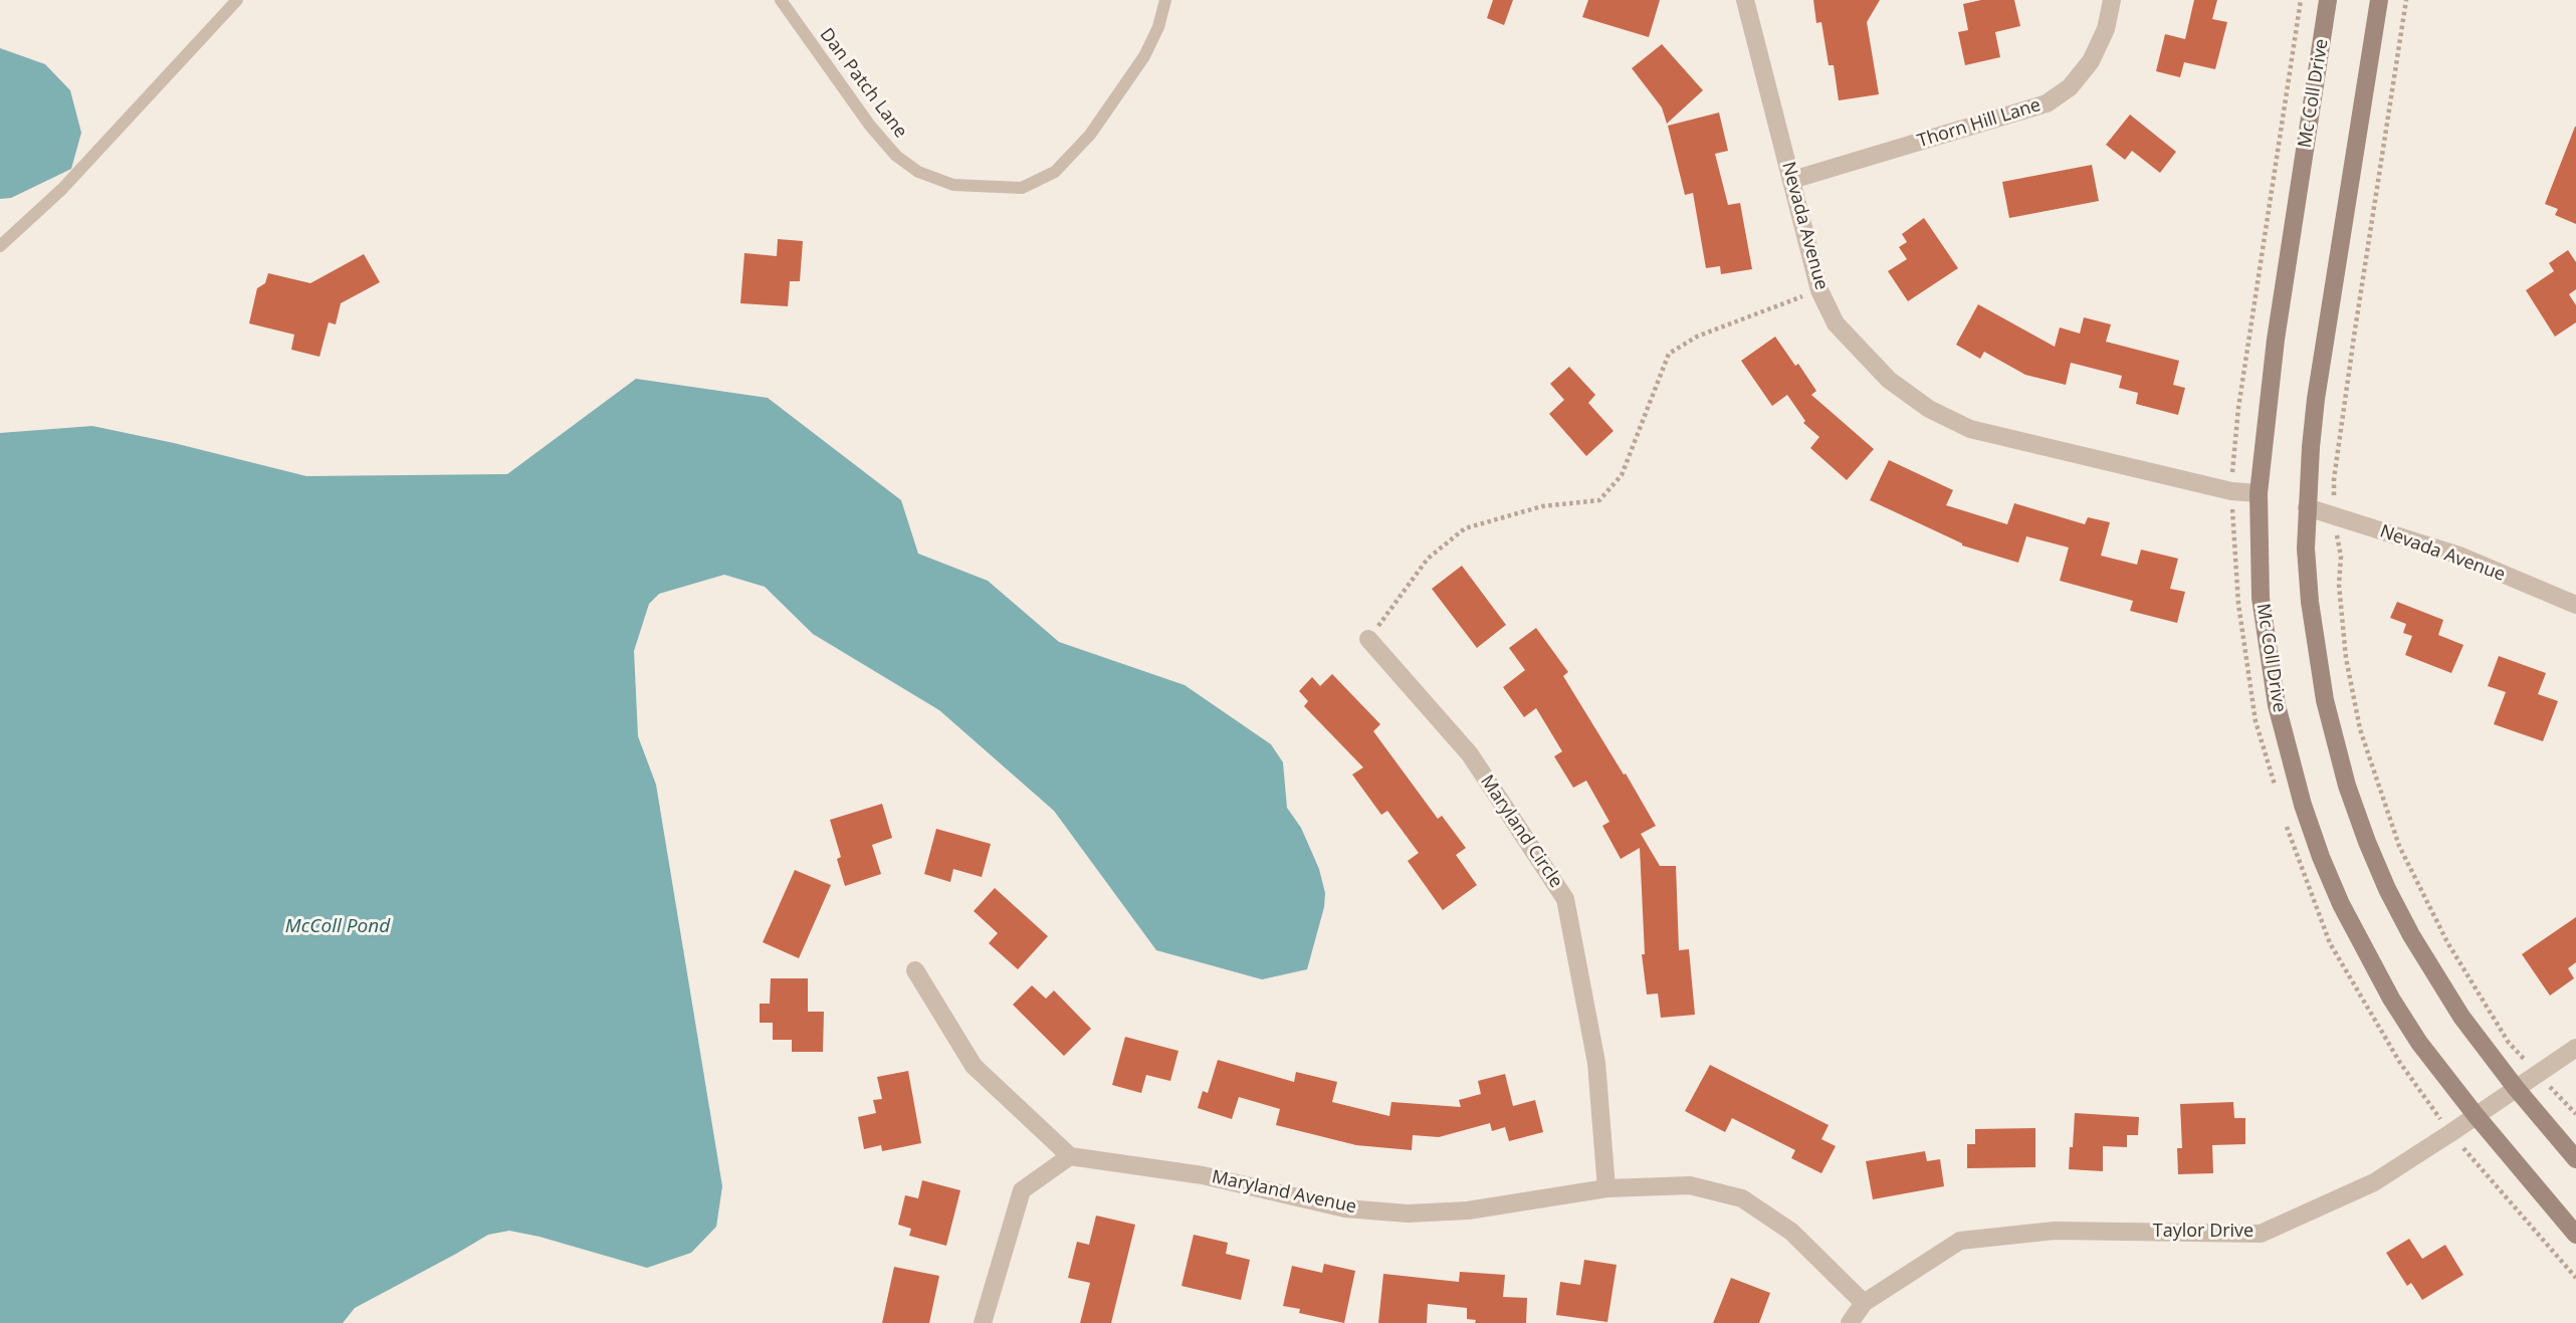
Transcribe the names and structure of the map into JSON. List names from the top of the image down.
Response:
{
  "streets": {
    "main road": ["Mc Coll Drive"],
    "street": [
      "Thorn Hill Lane",
      "Nevada Avenue",
      "Maryland Circle",
      "Maryland Avenue",
      "Taylor Drive"
    ],
    "lane": ["Dan Patch Lane"]
  },
  "crossings": [
    ["Mc Coll Drive", "Nevada Avenue"],
    ["Mc Coll Drive", "Taylor Drive"],
    ["Thorn Hill Lane", "Nevada Avenue"],
    ["Maryland Circle", "Maryland Avenue"],
    ["Maryland Avenue", "Taylor Drive"]
  ],
  "water": ["McColl Pond"]
}
